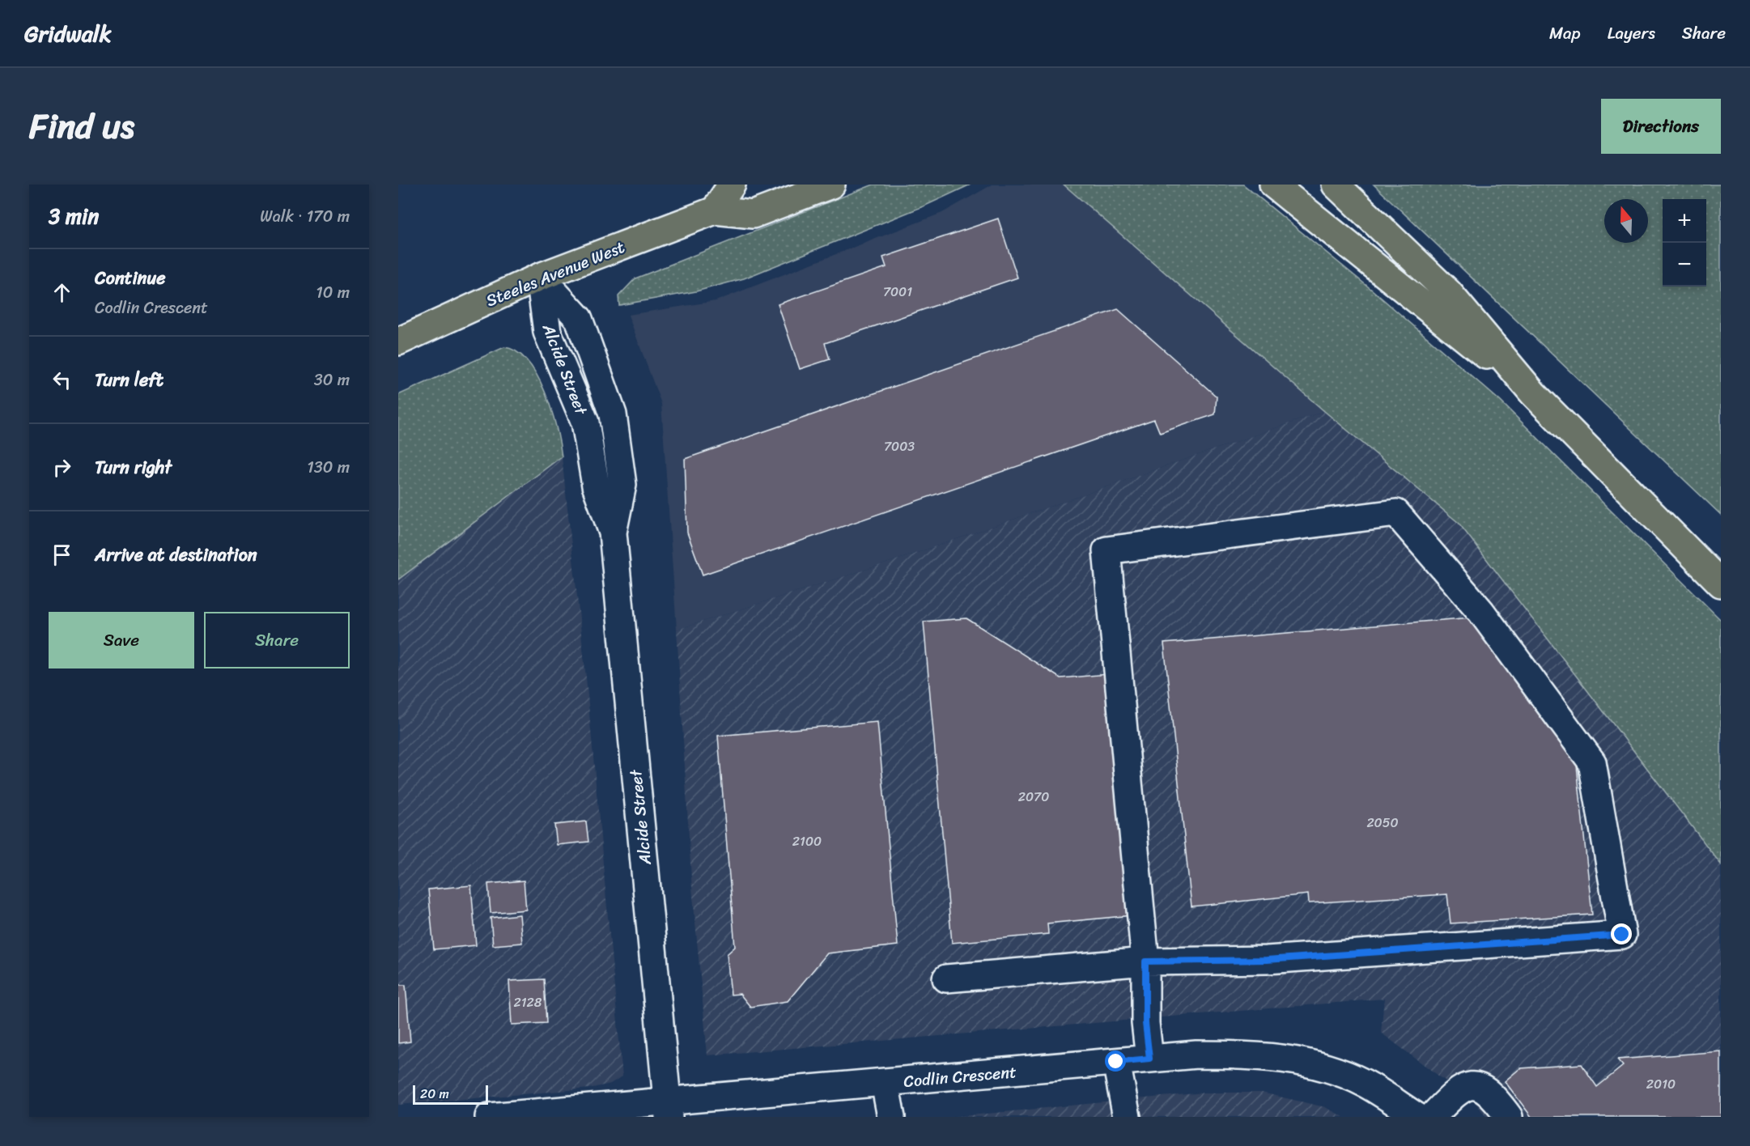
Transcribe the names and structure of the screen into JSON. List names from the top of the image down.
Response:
{
  "streets": {
    "main road": ["Steeles Avenue West"],
    "street": ["Alcide Street", "Codlin Crescent"]
  },
  "crossings": [
    ["Steeles Avenue West", "Alcide Street"],
    ["Alcide Street", "Codlin Crescent"]
  ],
  "house_numbers": [
    "7001",
    "7003",
    "2070",
    "2050",
    "2100",
    "2128",
    "2010"
  ],
  "scale_bar": "20 m",
  "north": "top",
  "page": {
    "header": "Gridwalk",
    "nav": ["Map", "Layers", "Share"],
    "title": "Find us",
    "buttons": [
      "Directions",
      ["Save", "Share"]
    ],
    "heading": ["3 min", "Walk · 170 m"],
    "map_buttons": ["+", "−"],
    "list": [
      ["Continue", "Codlin Crescent", "10 m"],
      ["Turn left", "30 m"],
      ["Turn right", "130 m"],
      "Arrive at destination"
    ],
    "scale": "20 m"
  }
}
